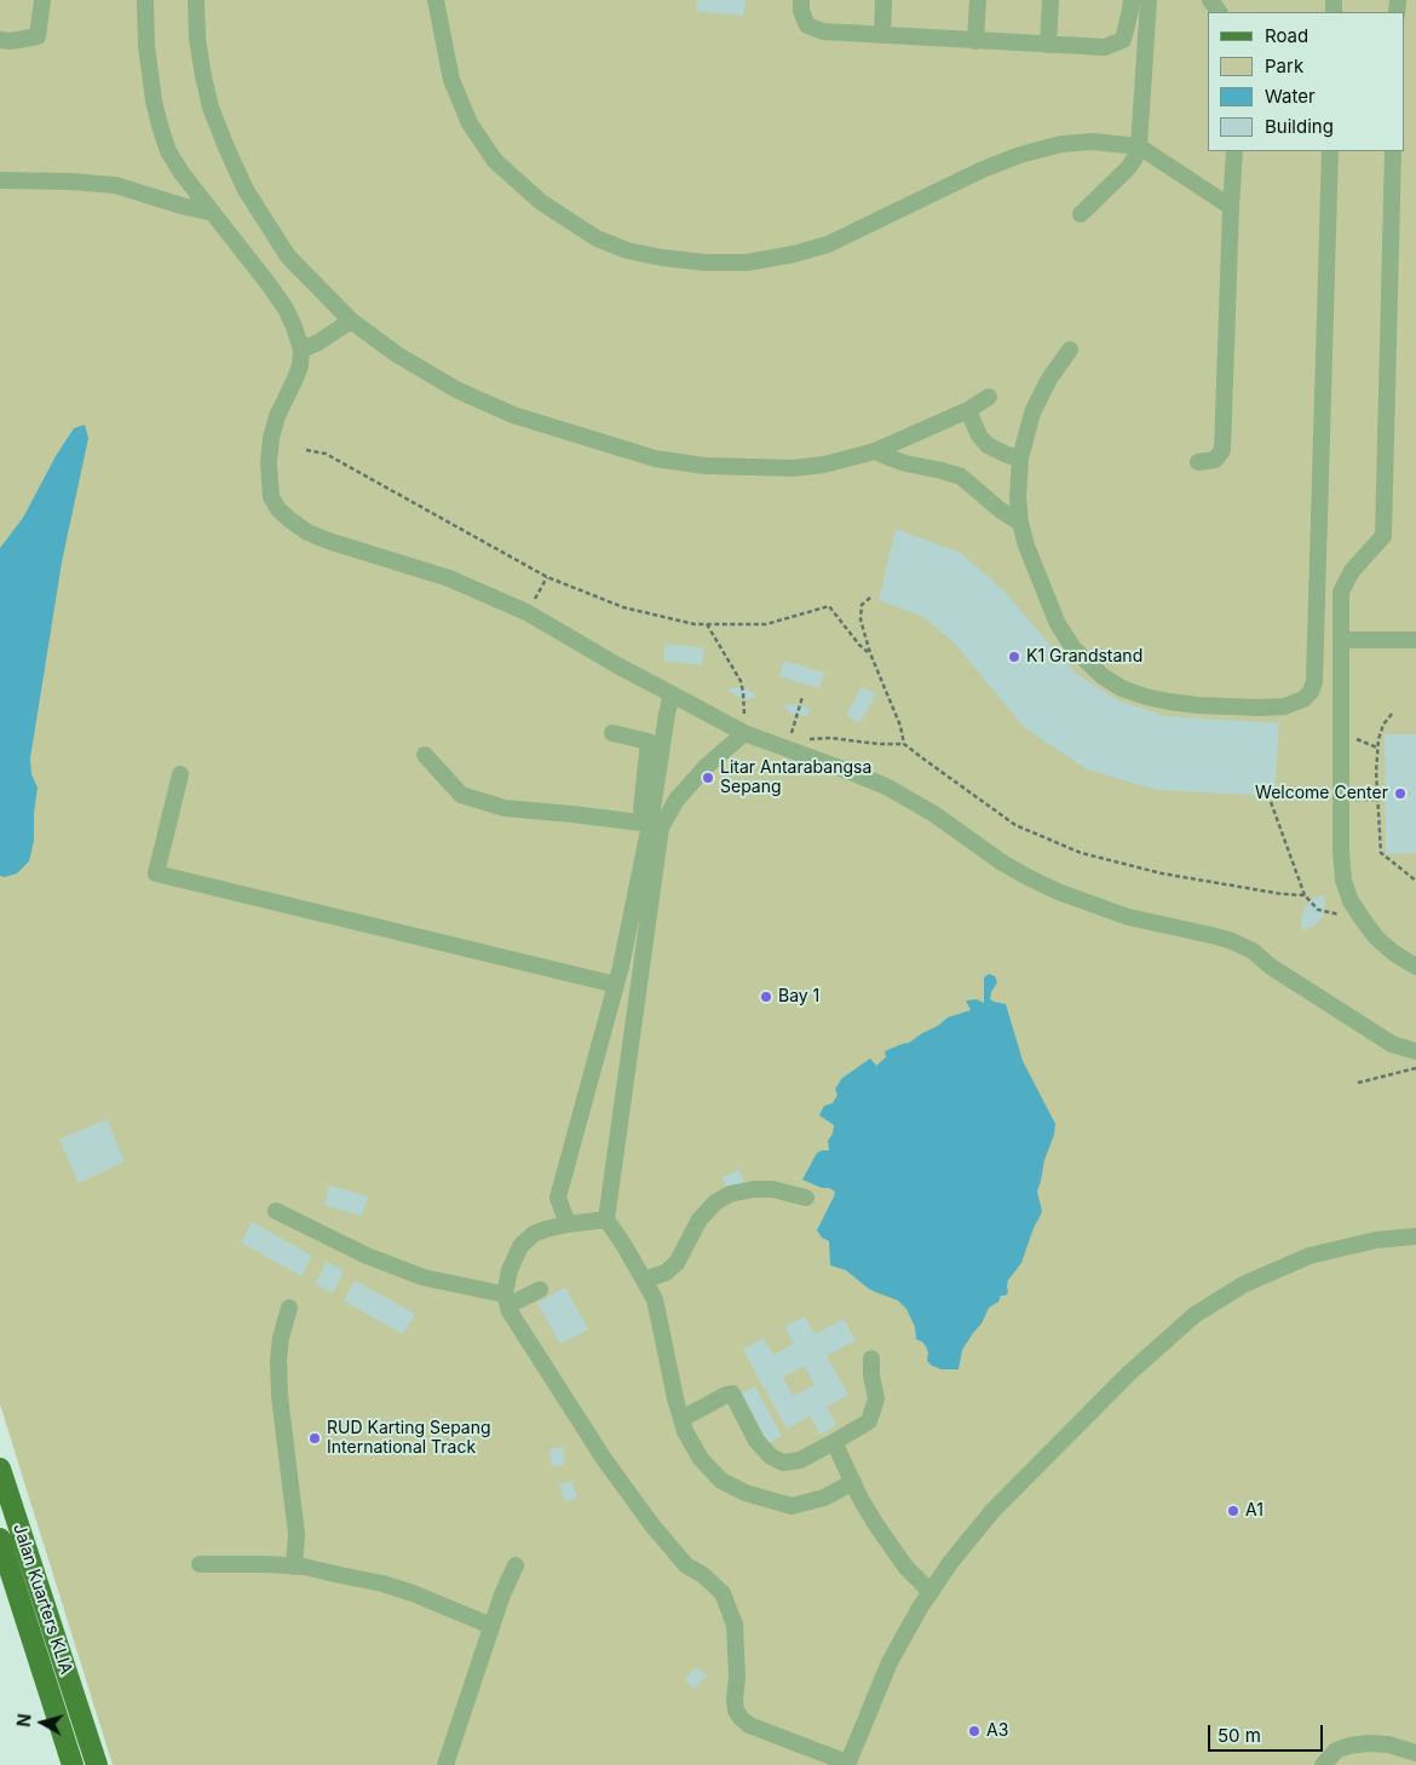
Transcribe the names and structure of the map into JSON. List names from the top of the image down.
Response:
{
  "streets": {
    "main road": ["Jalan Kuarters KLIA"]
  },
  "places": [
    "K1 Grandstand",
    "Litar Antarabangsa Sepang",
    "Welcome Center",
    "Bay 1",
    "RUD Karting Sepang International Track",
    "A1",
    "A3"
  ],
  "legend": [
    "Road",
    "Park",
    "Water",
    "Building"
  ],
  "scale_bar": "50 m",
  "north": "left"
}
